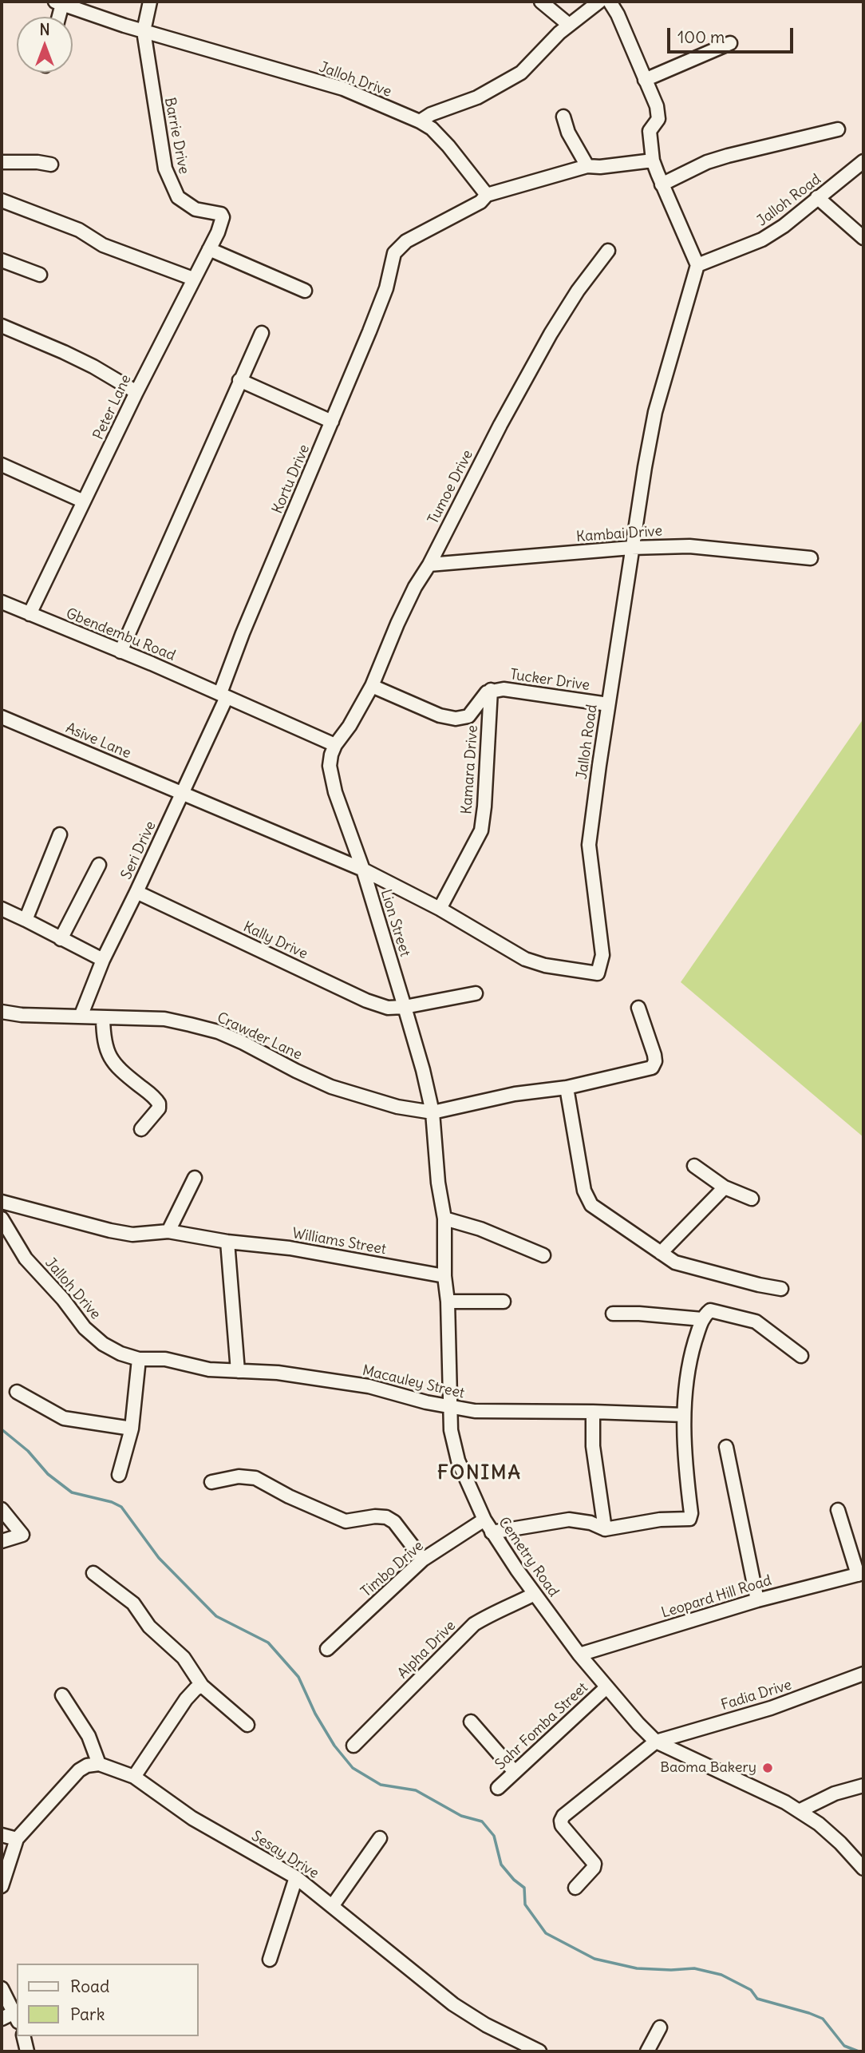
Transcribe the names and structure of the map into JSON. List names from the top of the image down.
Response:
{
  "streets": {
    "street": [
      "Jalloh Drive",
      "Barrie Drive",
      "Jalloh Road",
      "Peter Lane",
      "Kortu Drive",
      "Tumoe Drive",
      "Kambai Drive",
      "Gbendembu Road",
      "Tucker Drive",
      "Asive Lane",
      "Kamara Drive",
      "Seri Drive",
      "Lion Street",
      "Kally Drive",
      "Crawder Lane",
      "Williams Street",
      "Macauley Street",
      "Cemetry Road",
      "Timbo Drive",
      "Leopard Hill Road",
      "Alpha Drive",
      "Fadia Drive",
      "Sahr Fomba Street",
      "Sesay Drive"
    ]
  },
  "crossings": [
    ["Jalloh Drive", "Barrie Drive"],
    ["Jalloh Drive", "Kortu Drive"],
    ["Jalloh Drive", "Macauley Street"],
    ["Barrie Drive", "Peter Lane"],
    ["Jalloh Road", "Kambai Drive"],
    ["Jalloh Road", "Tucker Drive"],
    ["Jalloh Road", "Asive Lane"],
    ["Jalloh Road", "Kamara Drive"],
    ["Jalloh Road", "Seri Drive"],
    ["Jalloh Road", "Lion Street"],
    ["Peter Lane", "Gbendembu Road"],
    ["Kortu Drive", "Gbendembu Road"],
    ["Kortu Drive", "Seri Drive"],
    ["Tumoe Drive", "Kambai Drive"],
    ["Tumoe Drive", "Gbendembu Road"],
    ["Tumoe Drive", "Tucker Drive"],
    ["Tumoe Drive", "Lion Street"],
    ["Gbendembu Road", "Seri Drive"],
    ["Gbendembu Road", "Lion Street"],
    ["Tucker Drive", "Kamara Drive"],
    ["Asive Lane", "Seri Drive"],
    ["Seri Drive", "Kally Drive"],
    ["Seri Drive", "Crawder Lane"],
    ["Lion Street", "Kally Drive"],
    ["Lion Street", "Crawder Lane"],
    ["Lion Street", "Cemetry Road"],
    ["Crawder Lane", "Cemetry Road"],
    ["Williams Street", "Cemetry Road"],
    ["Macauley Street", "Cemetry Road"],
    ["Cemetry Road", "Timbo Drive"],
    ["Cemetry Road", "Leopard Hill Road"],
    ["Cemetry Road", "Alpha Drive"],
    ["Cemetry Road", "Fadia Drive"],
    ["Cemetry Road", "Sahr Fomba Street"]
  ],
  "districts": ["FONIMA"],
  "places": ["Baoma Bakery"],
  "legend": ["Road", "Park"],
  "scale_bar": "100 m",
  "north": "top"
}
